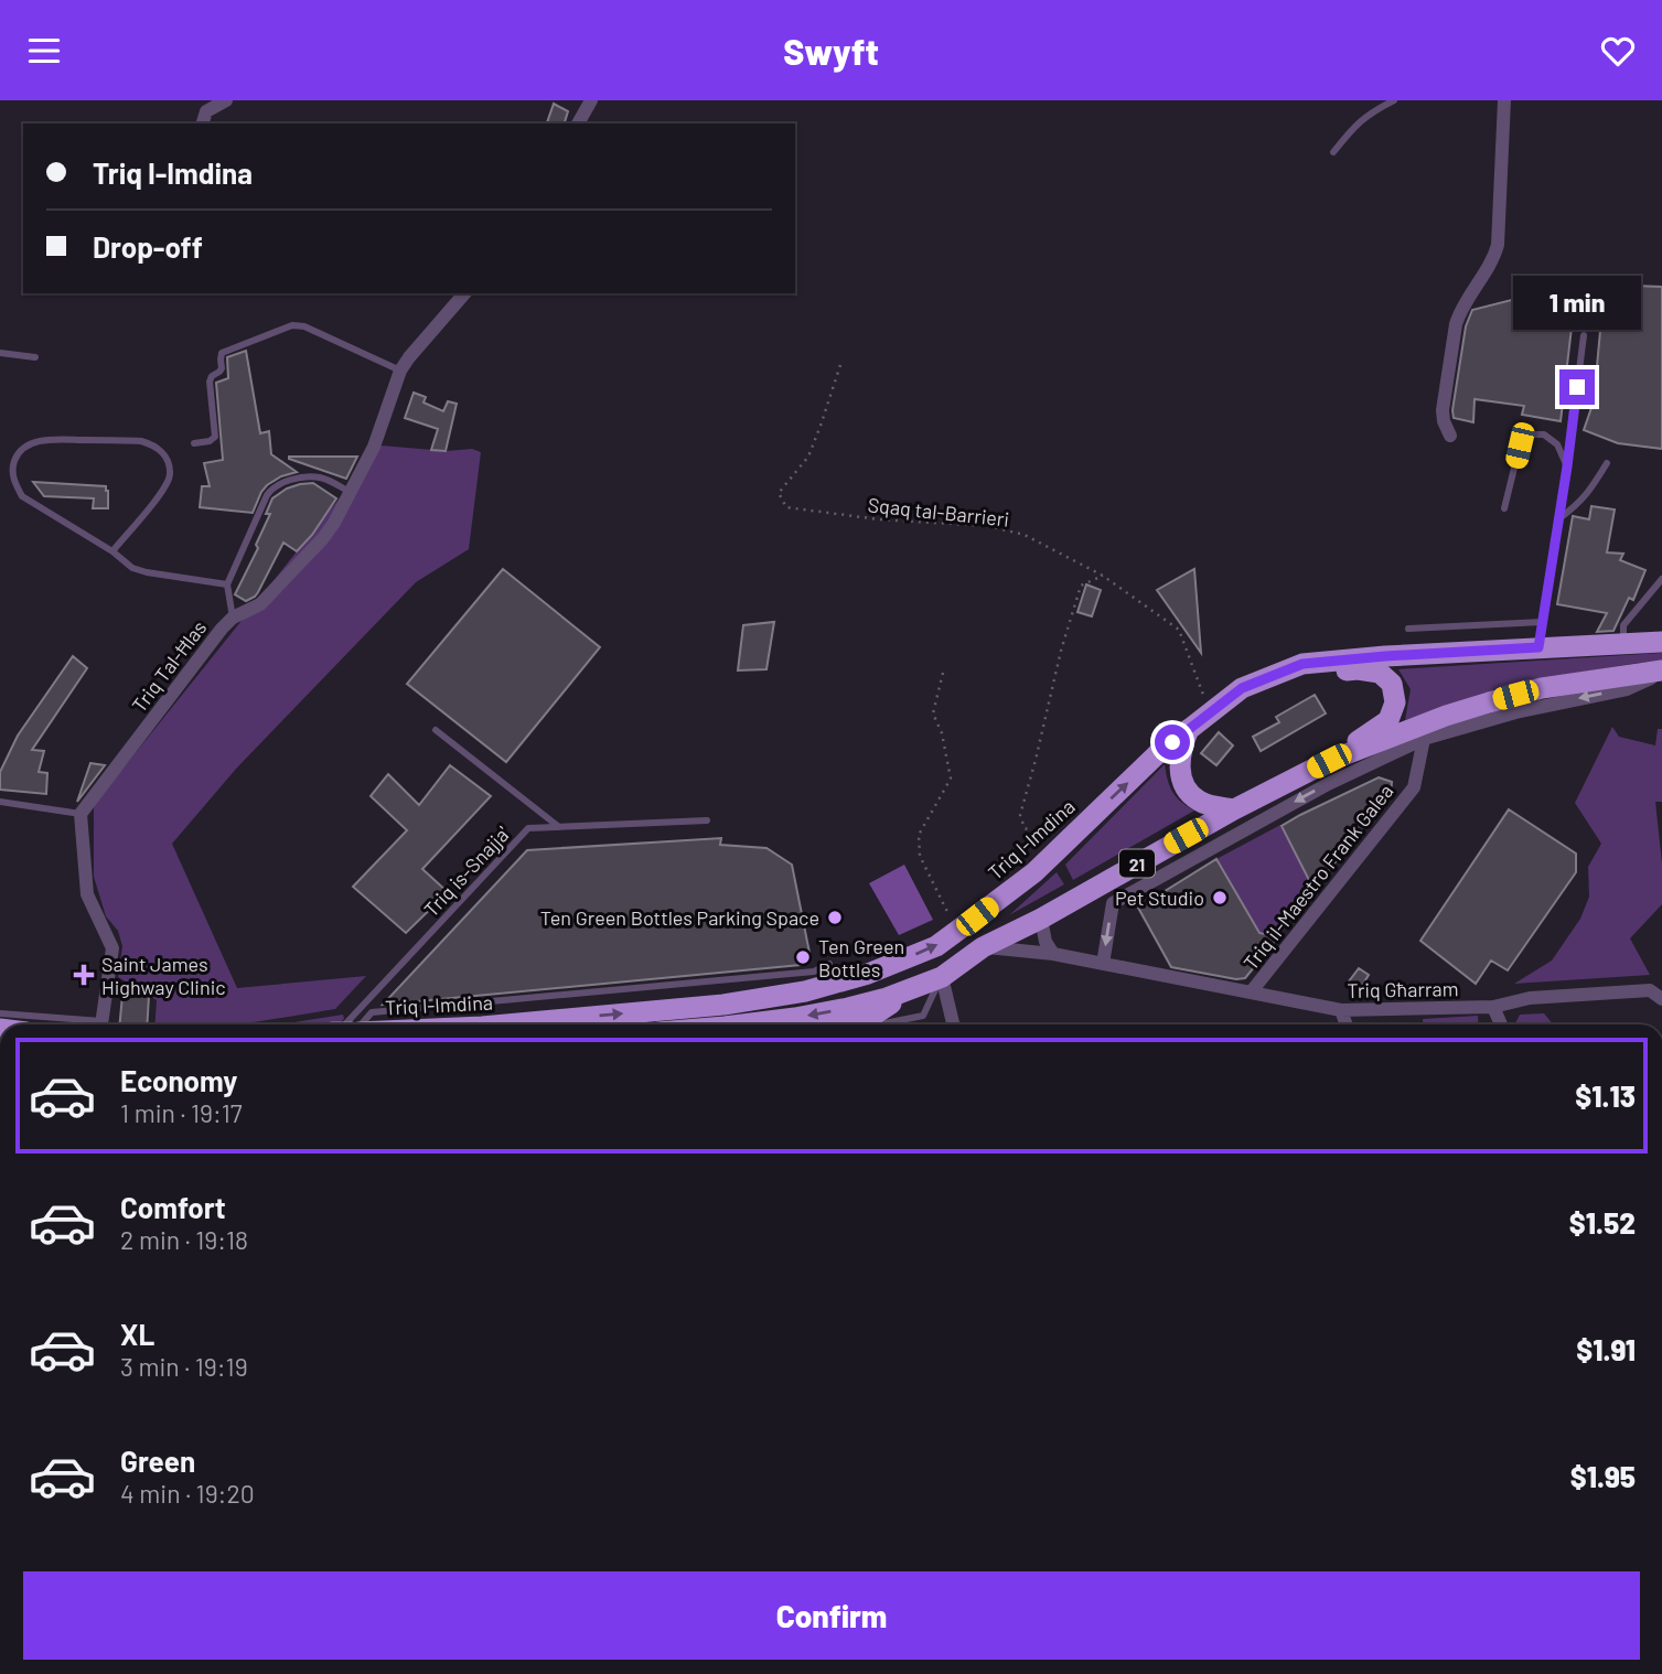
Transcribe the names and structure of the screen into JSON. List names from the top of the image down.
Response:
{
  "streets": {
    "highway": ["Triq l-Imdina", "21"],
    "street": ["Triq Tal-Ħlas", "Triq il-Maestro Frank Galea", "Triq Għarram"],
    "lane": ["Triq is-Snajja'"],
    "path": ["Sqaq tal-Barrieri"]
  },
  "crossings": [
    ["Sqaq tal-Barrieri", "Triq l-Imdina"],
    ["21", "Triq Għarram"],
    ["Triq il-Maestro Frank Galea", "Triq Għarram"]
  ],
  "places": {
    "other": ["Pet Studio", "Ten Green Bottles Parking Space", "Ten Green Bottles"],
    "health": ["Saint James Highway Clinic"]
  },
  "page": {
    "header": "Swyft",
    "banner": ["Triq l-Imdina", "Drop-off"],
    "bubble": "1 min",
    "list": [
      {
        "name": "Economy",
        "note": "1 min · 19:17",
        "value": "$1.13"
      },
      {
        "name": "Comfort",
        "note": "2 min · 19:18",
        "value": "$1.52"
      },
      {
        "name": "XL",
        "note": "3 min · 19:19",
        "value": "$1.91"
      },
      {
        "name": "Green",
        "note": "4 min · 19:20",
        "value": "$1.95"
      }
    ],
    "buttons": "Confirm"
  }
}
